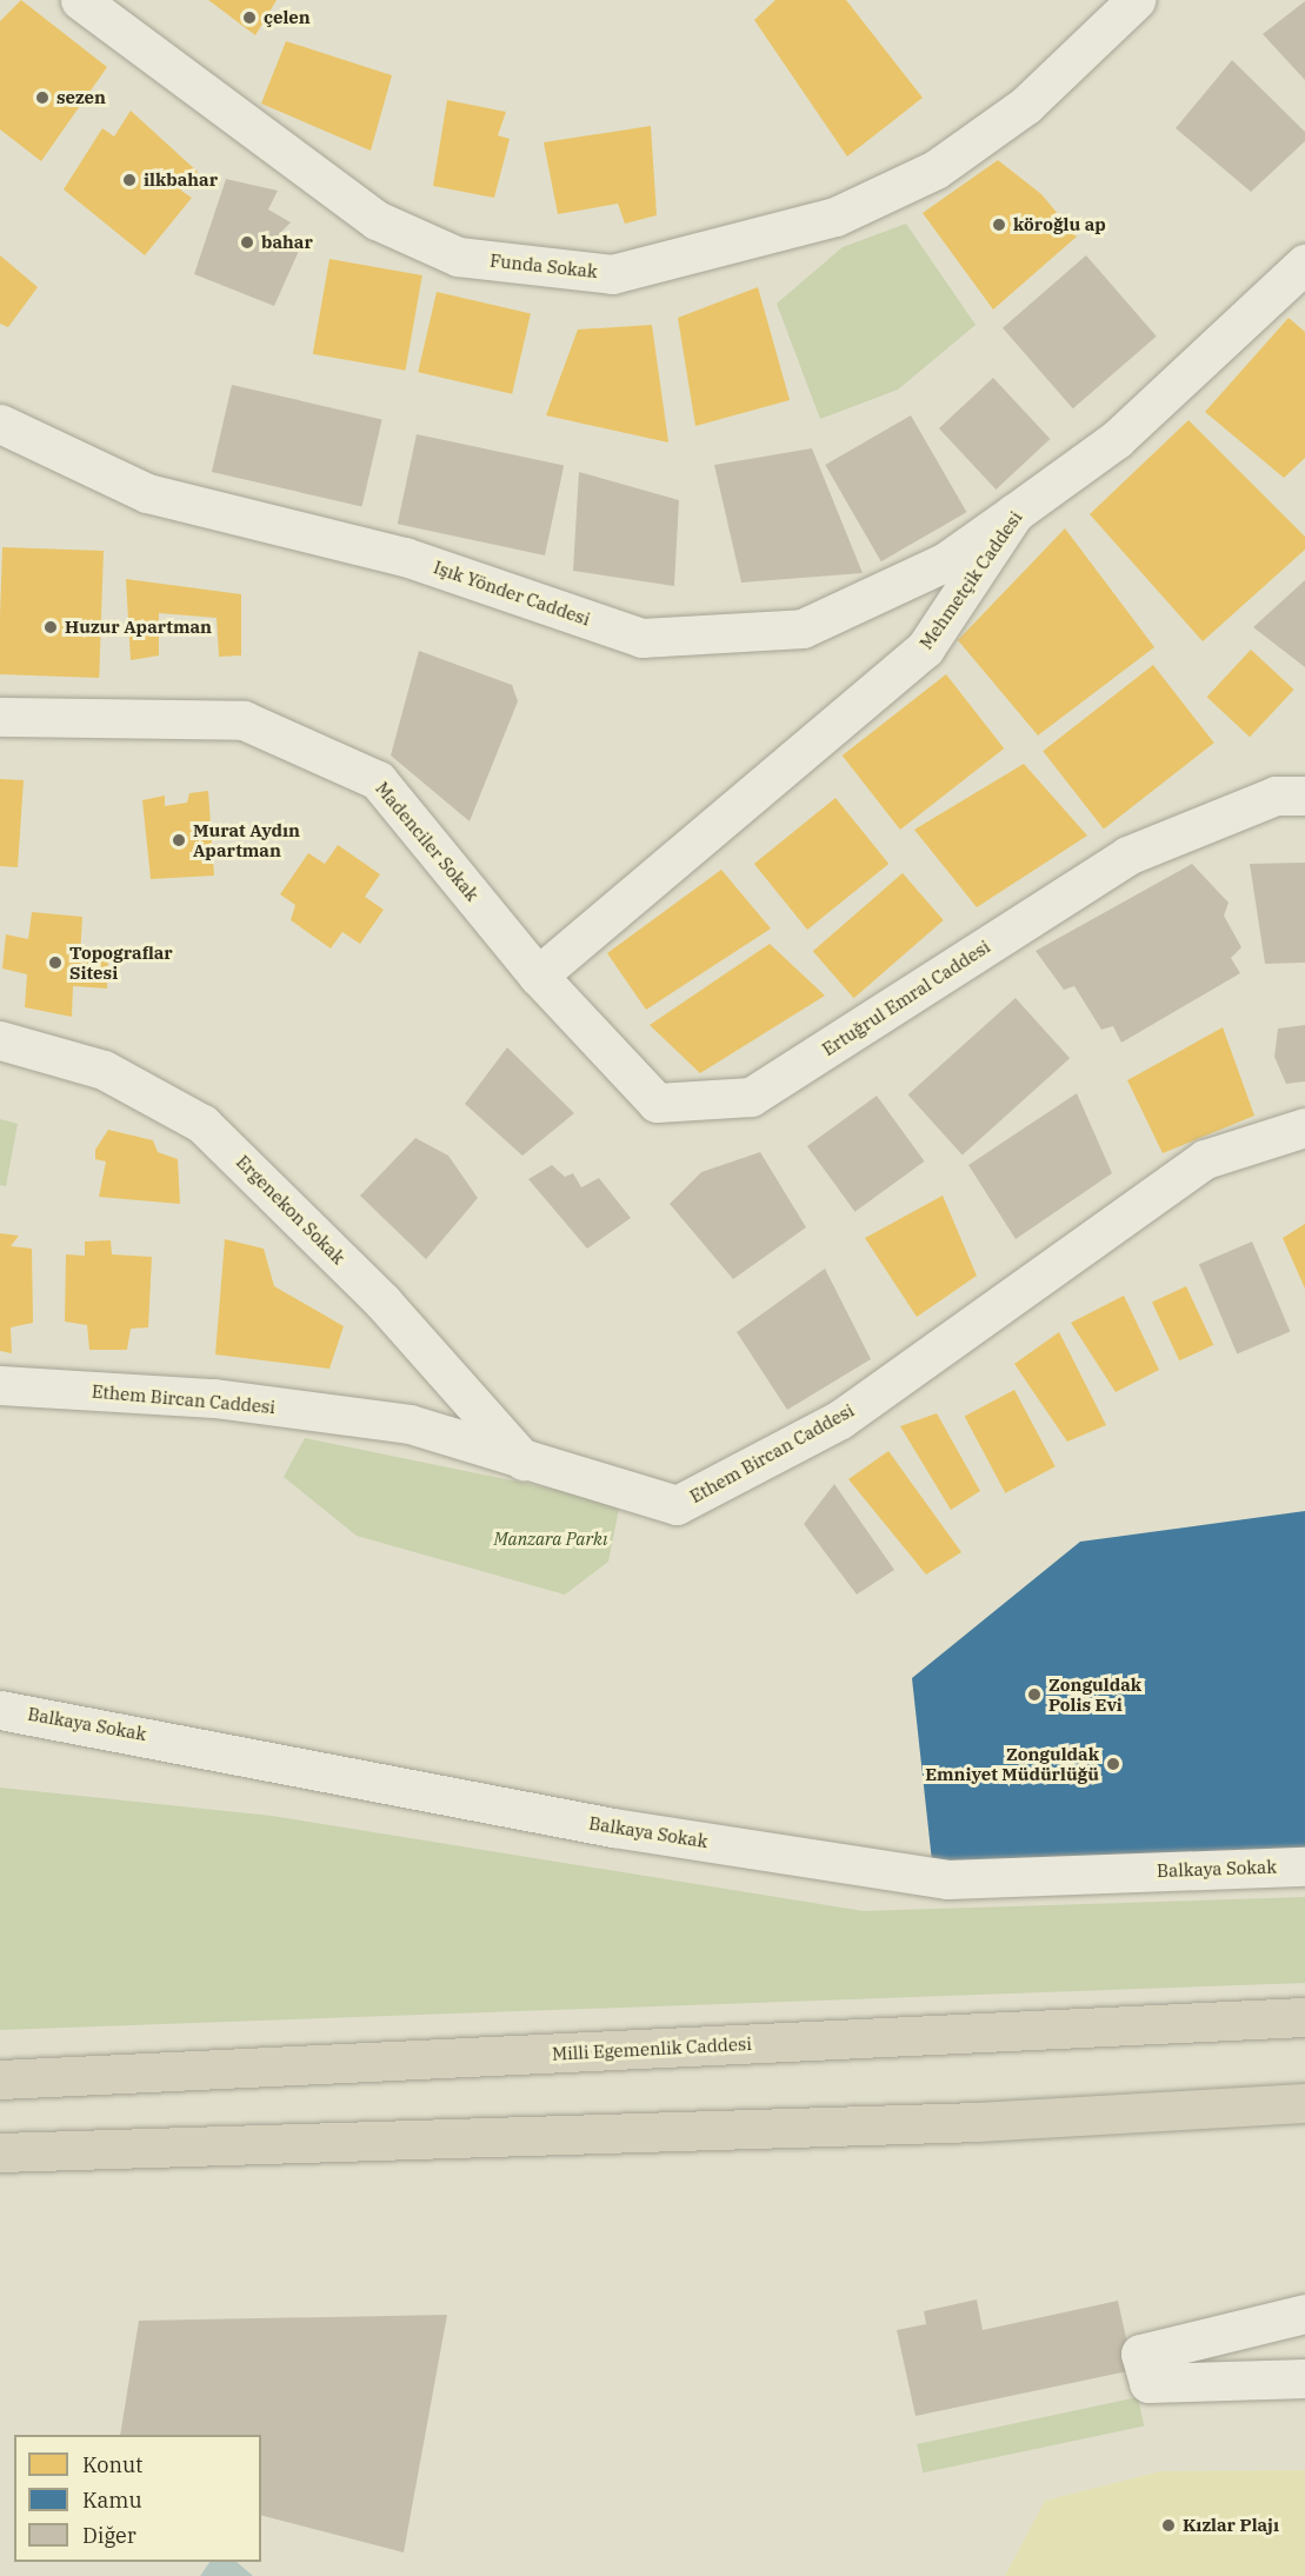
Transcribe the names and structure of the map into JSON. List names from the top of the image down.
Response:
{
  "streets": {
    "highway": ["Milli Egemenlik Caddesi"],
    "street": [
      "Funda Sokak",
      "Mehmetçik Caddesi",
      "Işık Yönder Caddesi",
      "Madenciler Sokak",
      "Ertuğrul Emral Caddesi",
      "Ergenekon Sokak",
      "Ethem Bircan Caddesi",
      "Balkaya Sokak"
    ]
  },
  "crossings": [
    ["Mehmetçik Caddesi", "Işık Yönder Caddesi"],
    ["Mehmetçik Caddesi", "Madenciler Sokak"],
    ["Mehmetçik Caddesi", "Ertuğrul Emral Caddesi"],
    ["Madenciler Sokak", "Ertuğrul Emral Caddesi"],
    ["Ergenekon Sokak", "Ethem Bircan Caddesi"]
  ],
  "parks": ["Manzara Parkı"],
  "places": [
    "çelen",
    "sezen",
    "ilkbahar",
    "köroğlu ap",
    "bahar",
    "Huzur Apartman",
    "Murat Aydın Apartman",
    "Topograflar Sitesi",
    "Zonguldak Polis Evi",
    "Zonguldak Emniyet Müdürlüğü",
    "Kızlar Plajı"
  ],
  "legend": ["Konut", "Kamu", "Diğer"]
}
